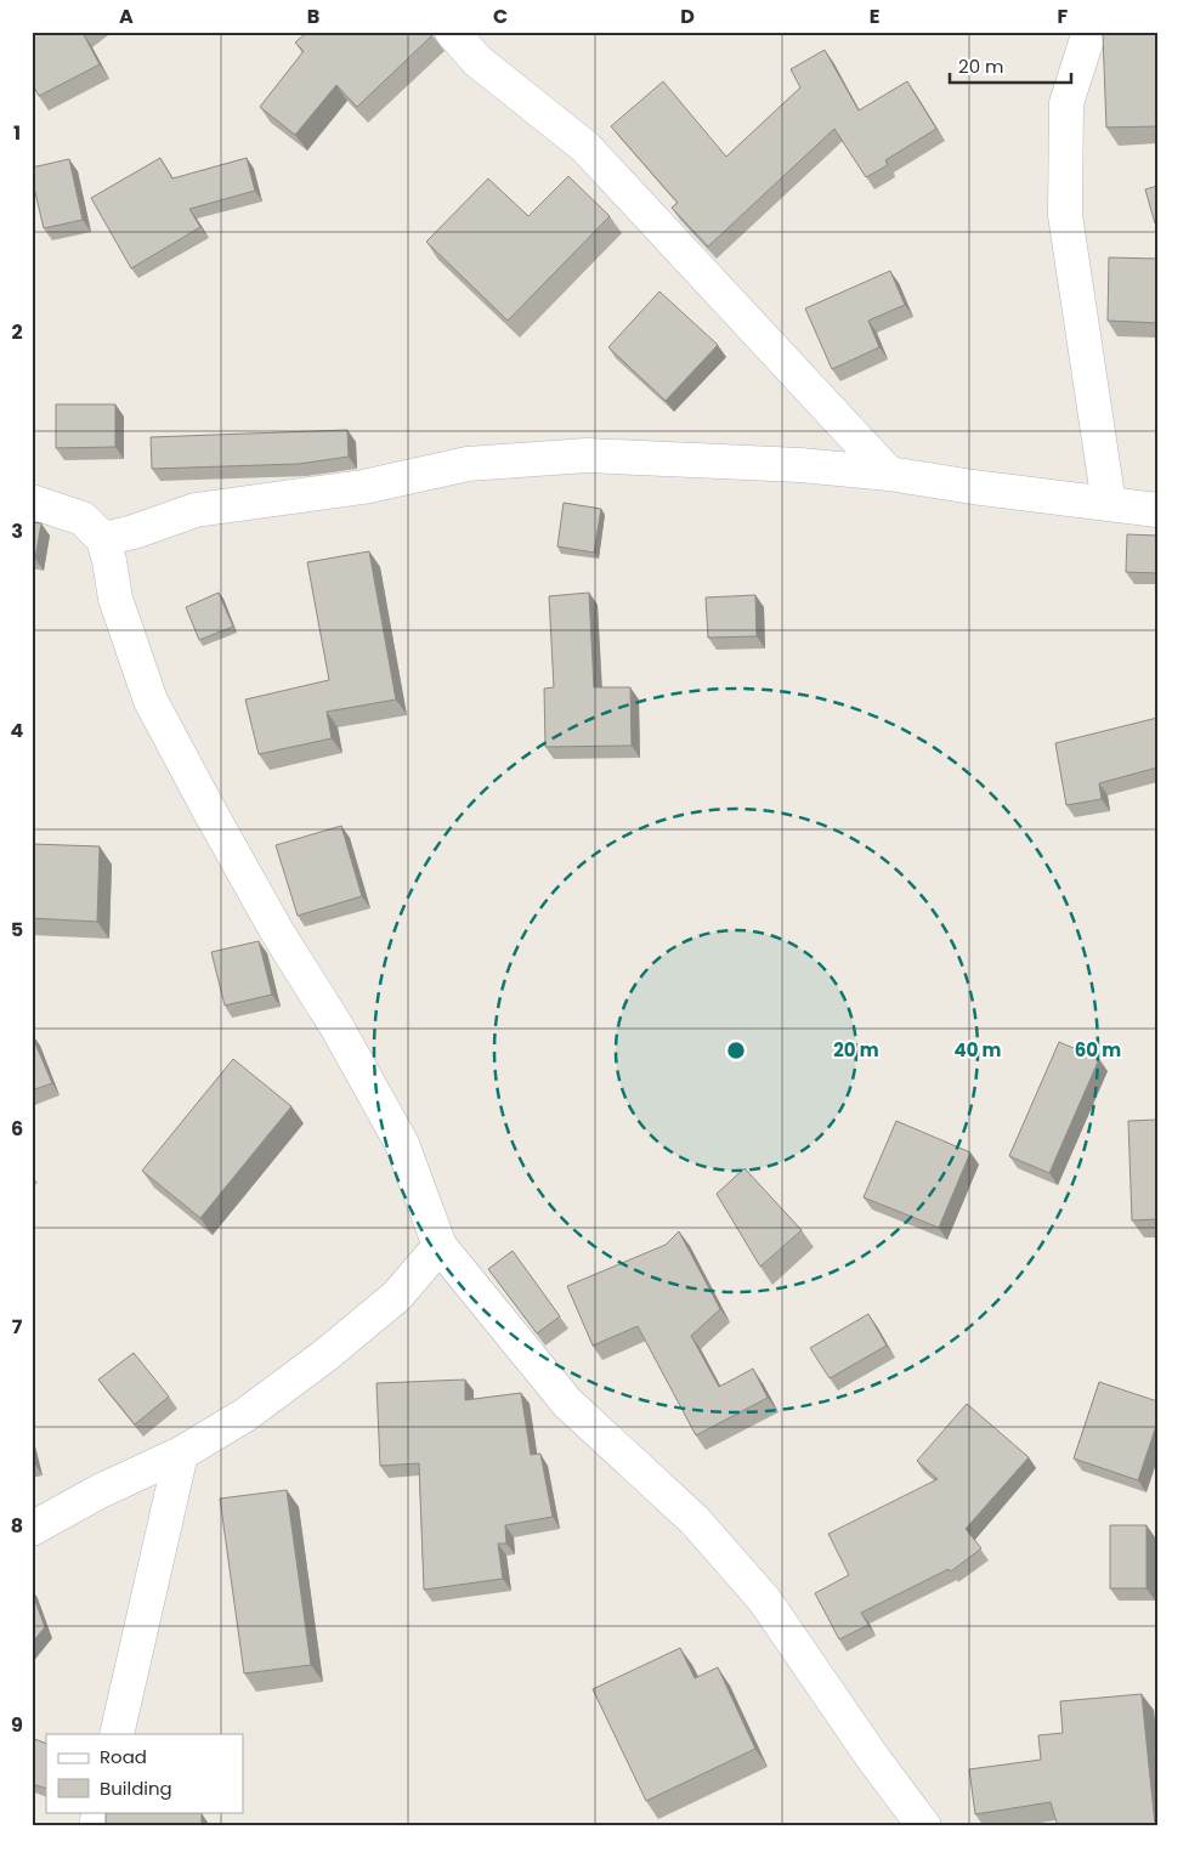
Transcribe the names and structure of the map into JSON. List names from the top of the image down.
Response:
{
  "legend": ["Road", "Building"],
  "scale_bar": "20 m",
  "grid": {
    "columns": [
      "A",
      "B",
      "C",
      "D",
      "E",
      "F"
    ],
    "rows": [
      "1",
      "2",
      "3",
      "4",
      "5",
      "6",
      "7",
      "8",
      "9"
    ]
  },
  "rings": ["20 m", "40 m", "60 m"]
}
